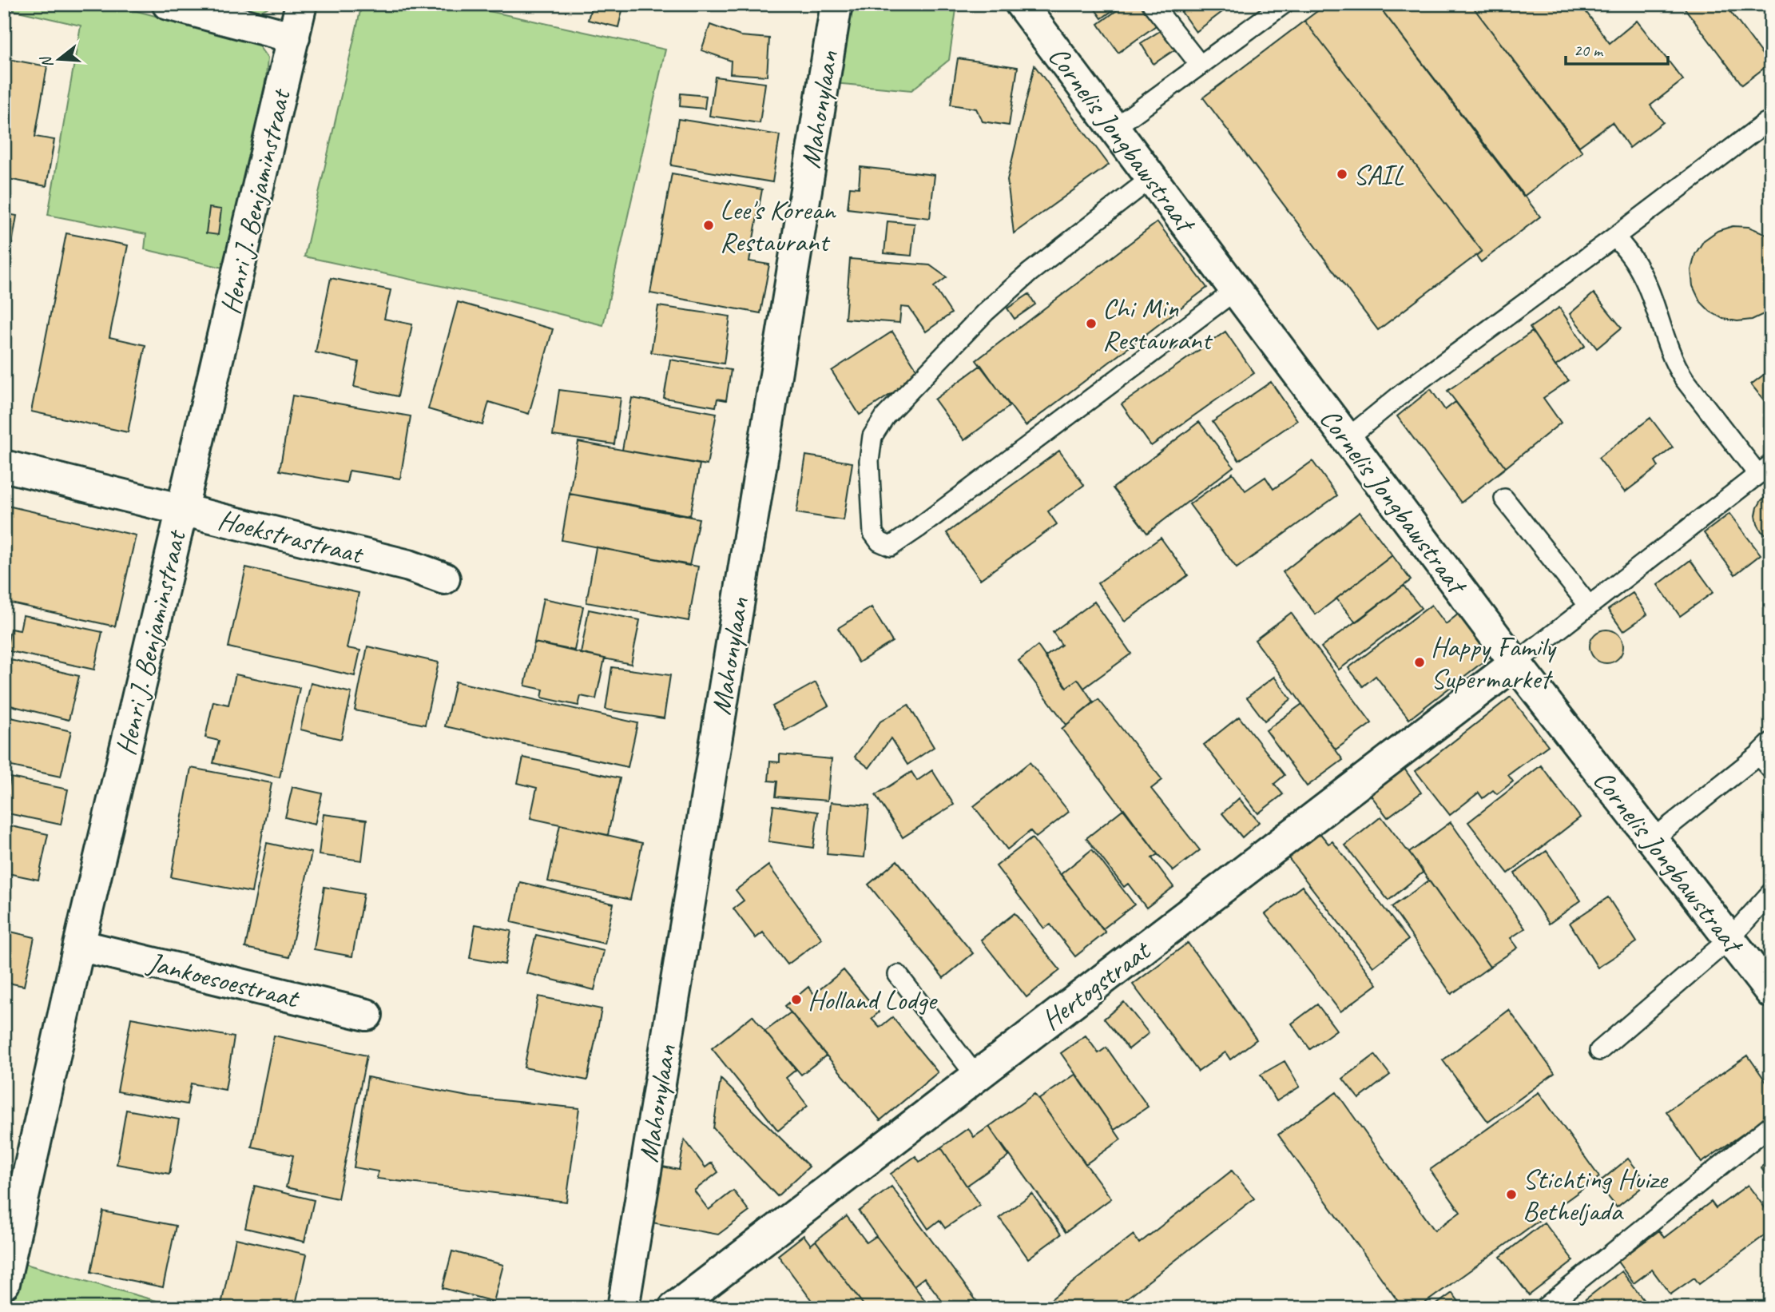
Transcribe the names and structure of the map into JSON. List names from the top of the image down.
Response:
{
  "streets": {
    "street": [
      "Mahonylaan",
      "Cornelis Jongbawstraat",
      "Henri J. Benjaminstraat",
      "Hoekstrastraat",
      "Jankoesoestraat",
      "Hertogstraat"
    ]
  },
  "crossings": [
    ["Cornelis Jongbawstraat", "Hertogstraat"],
    ["Henri J. Benjaminstraat", "Hoekstrastraat"],
    ["Henri J. Benjaminstraat", "Jankoesoestraat"]
  ],
  "places": [
    "SAIL",
    "Lee's Korean Restaurant",
    "Chi Min Restaurant",
    "Happy Family Supermarket",
    "Holland Lodge",
    "Stichting Huize Betheljada"
  ],
  "scale_bar": "20 m",
  "north": "left"
}
